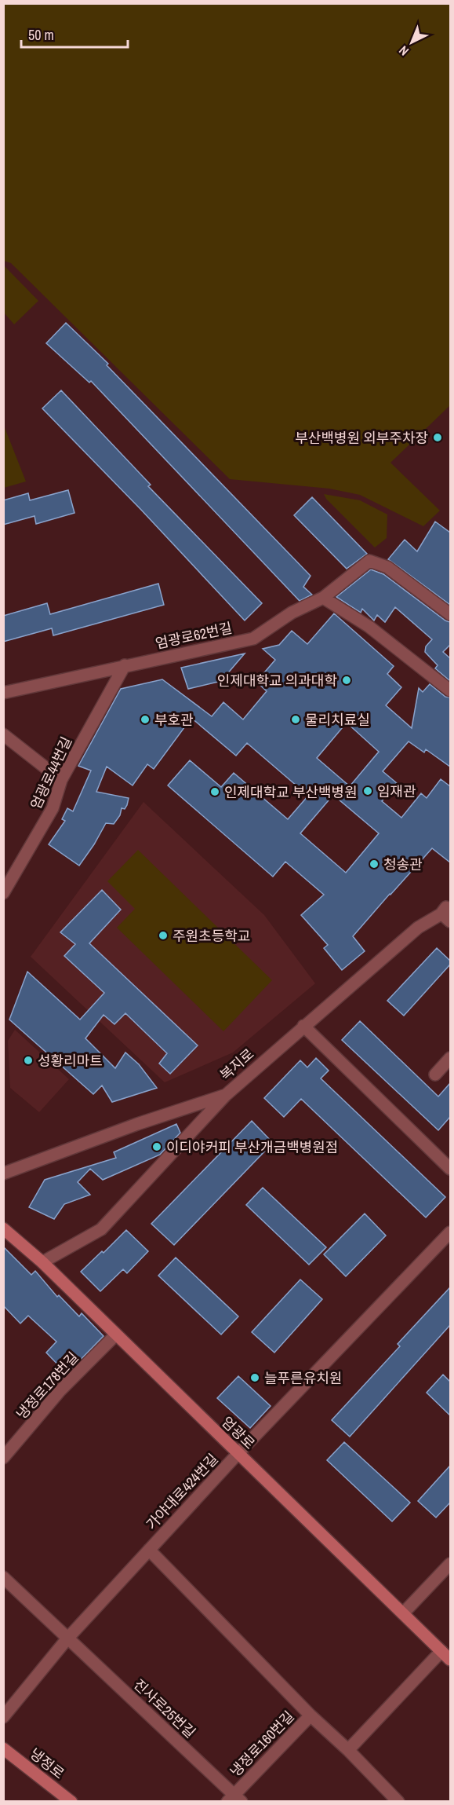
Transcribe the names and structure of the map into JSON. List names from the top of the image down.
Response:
{
  "streets": {
    "main road": ["엄광로", "냉정로"],
    "street": [
      "엄광로62번길",
      "엄광로44번길",
      "복지로",
      "냉정로178번길",
      "가야대로424번길",
      "진사로25번길",
      "냉정로160번길"
    ]
  },
  "crossings": [
    ["엄광로62번길", "엄광로44번길"],
    ["냉정로178번길", "엄광로"],
    ["엄광로", "가야대로424번길"],
    ["가야대로424번길", "진사로25번길"],
    ["가야대로424번길", "냉정로160번길"],
    ["진사로25번길", "냉정로160번길"]
  ],
  "places": [
    "부산백병원 외부주차장",
    "인제대학교 의과대학",
    "부호관",
    "물리치료실",
    "임재관",
    "인제대학교 부산백병원",
    "청송관",
    "주원초등학교",
    "성황리마트",
    "이디야커피 부산개금백병원점",
    "늘푸른유치원"
  ],
  "scale_bar": "50 m",
  "north": "bottom left"
}
